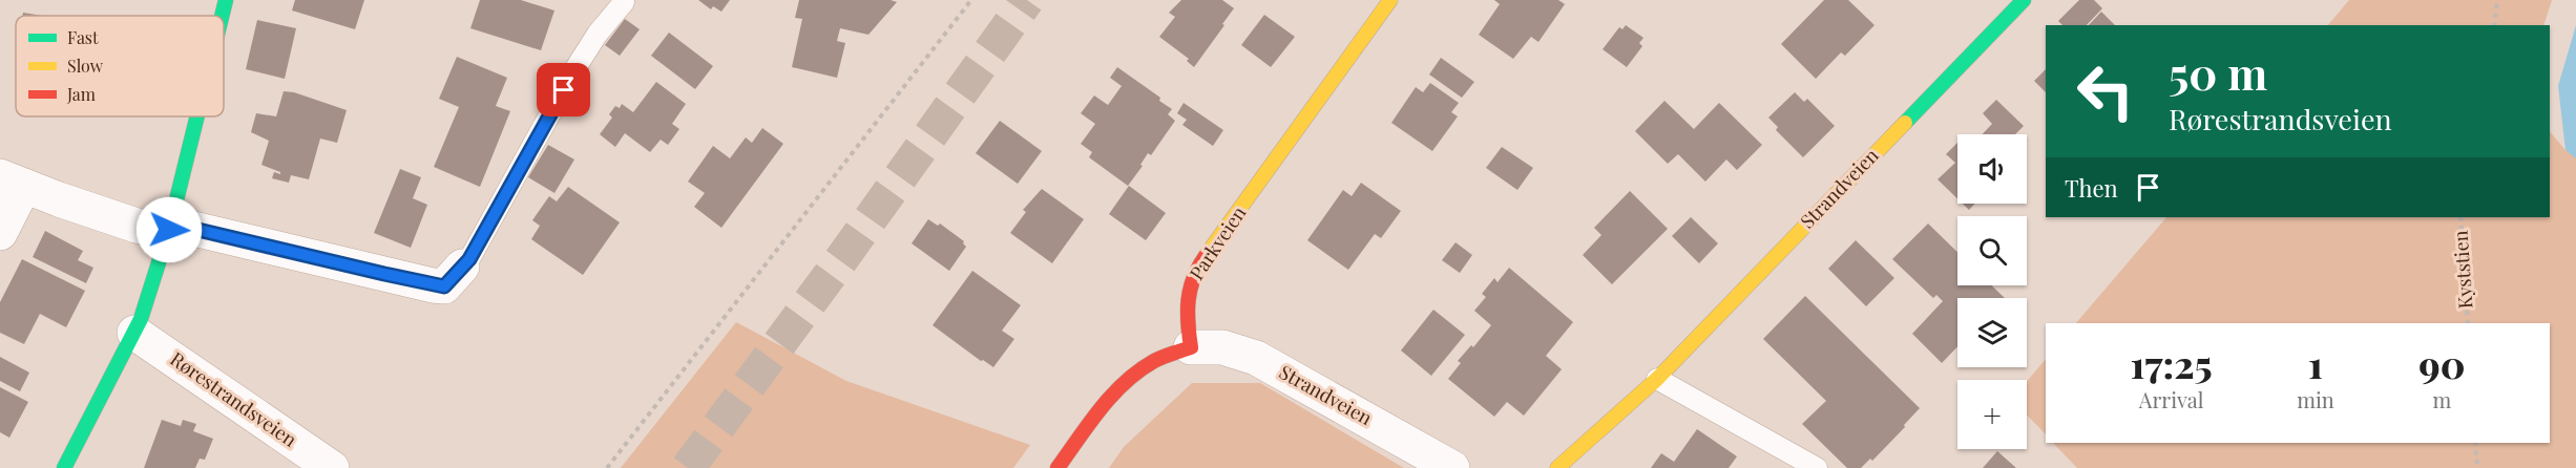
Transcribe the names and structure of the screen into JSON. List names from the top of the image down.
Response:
{
  "streets": {
    "street": ["Strandveien", "Parkveien", "Rørestrandsveien"],
    "path": ["Kyststien"]
  },
  "crossings": [
    ["Strandveien", "Parkveien"]
  ],
  "legend": ["Fast", "Slow", "Jam"],
  "page": {
    "turn": ["50 m", "Rørestrandsveien"],
    "map_buttons": "+",
    "then": "Then",
    "eta": [
      "17:25",
      "Arrival",
      "1",
      "min",
      "90",
      "m"
    ]
  }
}
